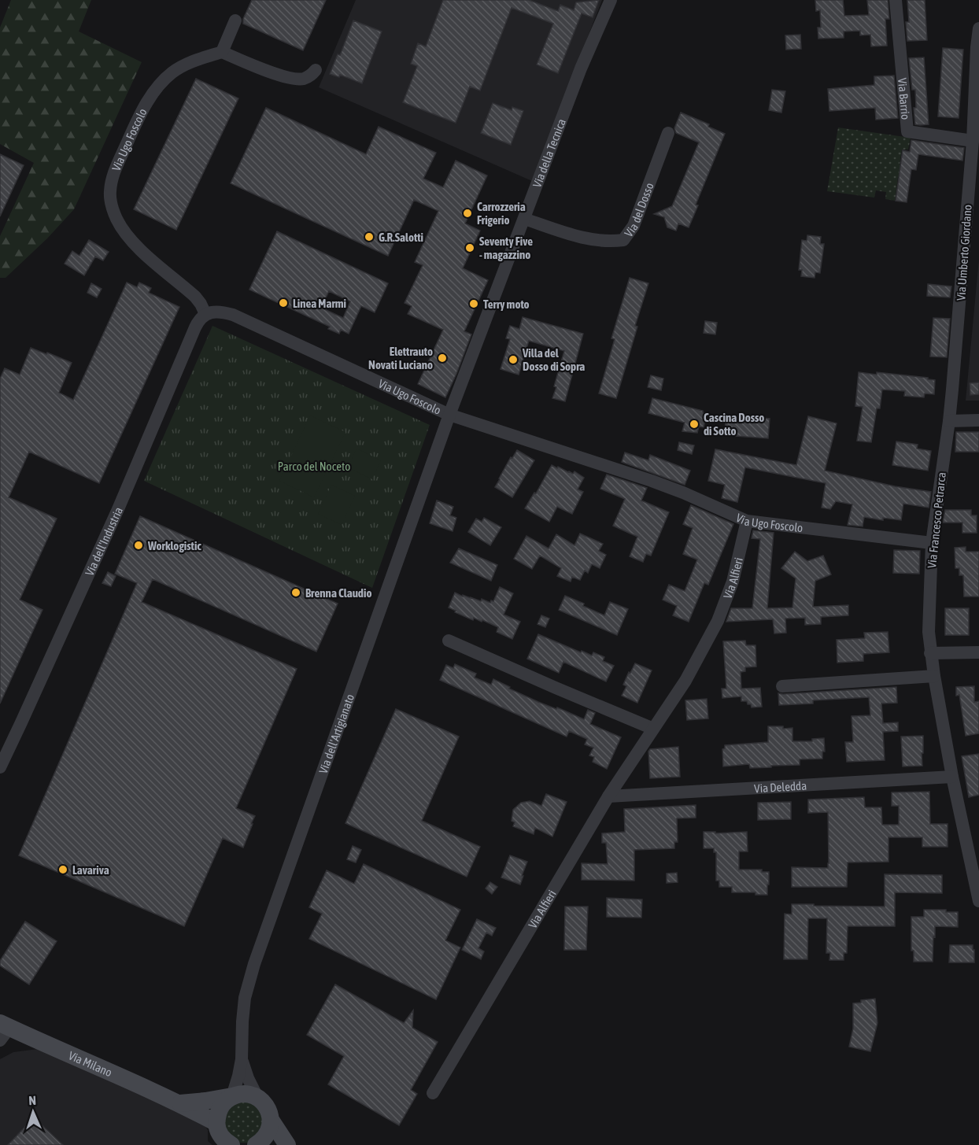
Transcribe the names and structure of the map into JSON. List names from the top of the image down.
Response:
{
  "streets": {
    "main road": ["Via Milano"],
    "street": [
      "Via Barrio",
      "Via Ugo Foscolo",
      "Via della Tecnica",
      "Via del Dosso",
      "Via Umberto Giordano",
      "Via Francesco Petrarca",
      "Via dell'Industria",
      "Via Alfieri",
      "Via dell'Artigianato",
      "Via Deledda"
    ]
  },
  "crossings": [
    ["Via Barrio", "Via Umberto Giordano"],
    ["Via Ugo Foscolo", "Via della Tecnica"],
    ["Via Ugo Foscolo", "Via Francesco Petrarca"],
    ["Via Ugo Foscolo", "Via dell'Industria"],
    ["Via Ugo Foscolo", "Via Alfieri"],
    ["Via Ugo Foscolo", "Via dell'Artigianato"],
    ["Via della Tecnica", "Via del Dosso"],
    ["Via della Tecnica", "Via dell'Artigianato"],
    ["Via Umberto Giordano", "Via Francesco Petrarca"],
    ["Via Francesco Petrarca", "Via Deledda"],
    ["Via Alfieri", "Via Deledda"]
  ],
  "parks": ["Parco del Noceto"],
  "places": [
    "Carrozzeria Frigerio",
    "G.R.Salotti",
    "Seventy Five - magazzino",
    "Linea Marmi",
    "Terry moto",
    "Elettrauto Novati Luciano",
    "Villa del Dosso di Sopra",
    "Cascina Dosso di Sotto",
    "Worklogistic",
    "Brenna Claudio",
    "Lavariva"
  ],
  "north": "top"
}
